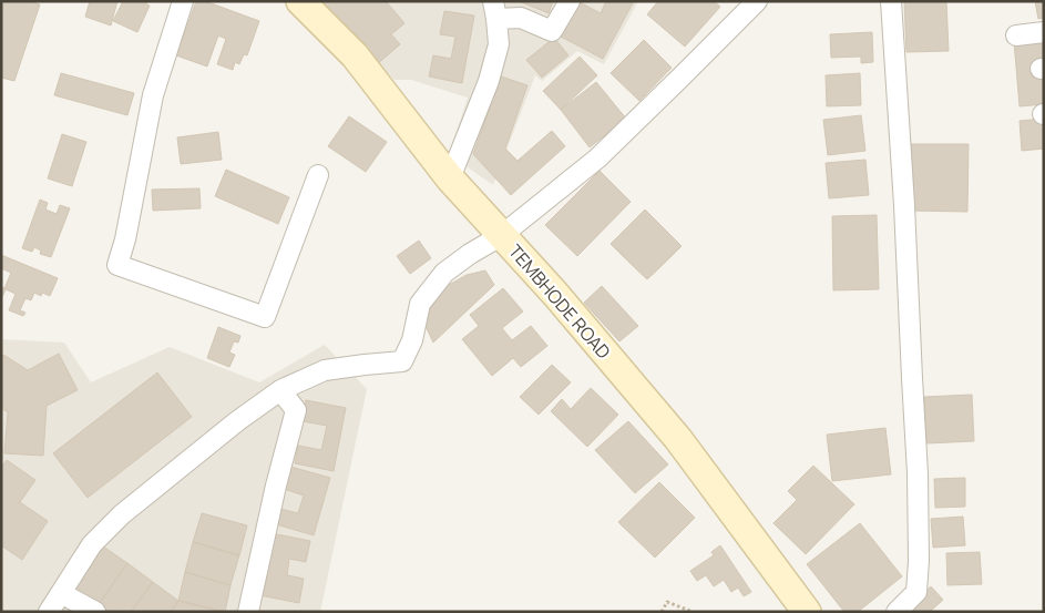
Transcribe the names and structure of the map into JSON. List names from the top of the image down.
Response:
{
  "streets": {
    "street": ["TEMBHODE ROAD"]
  }
}
